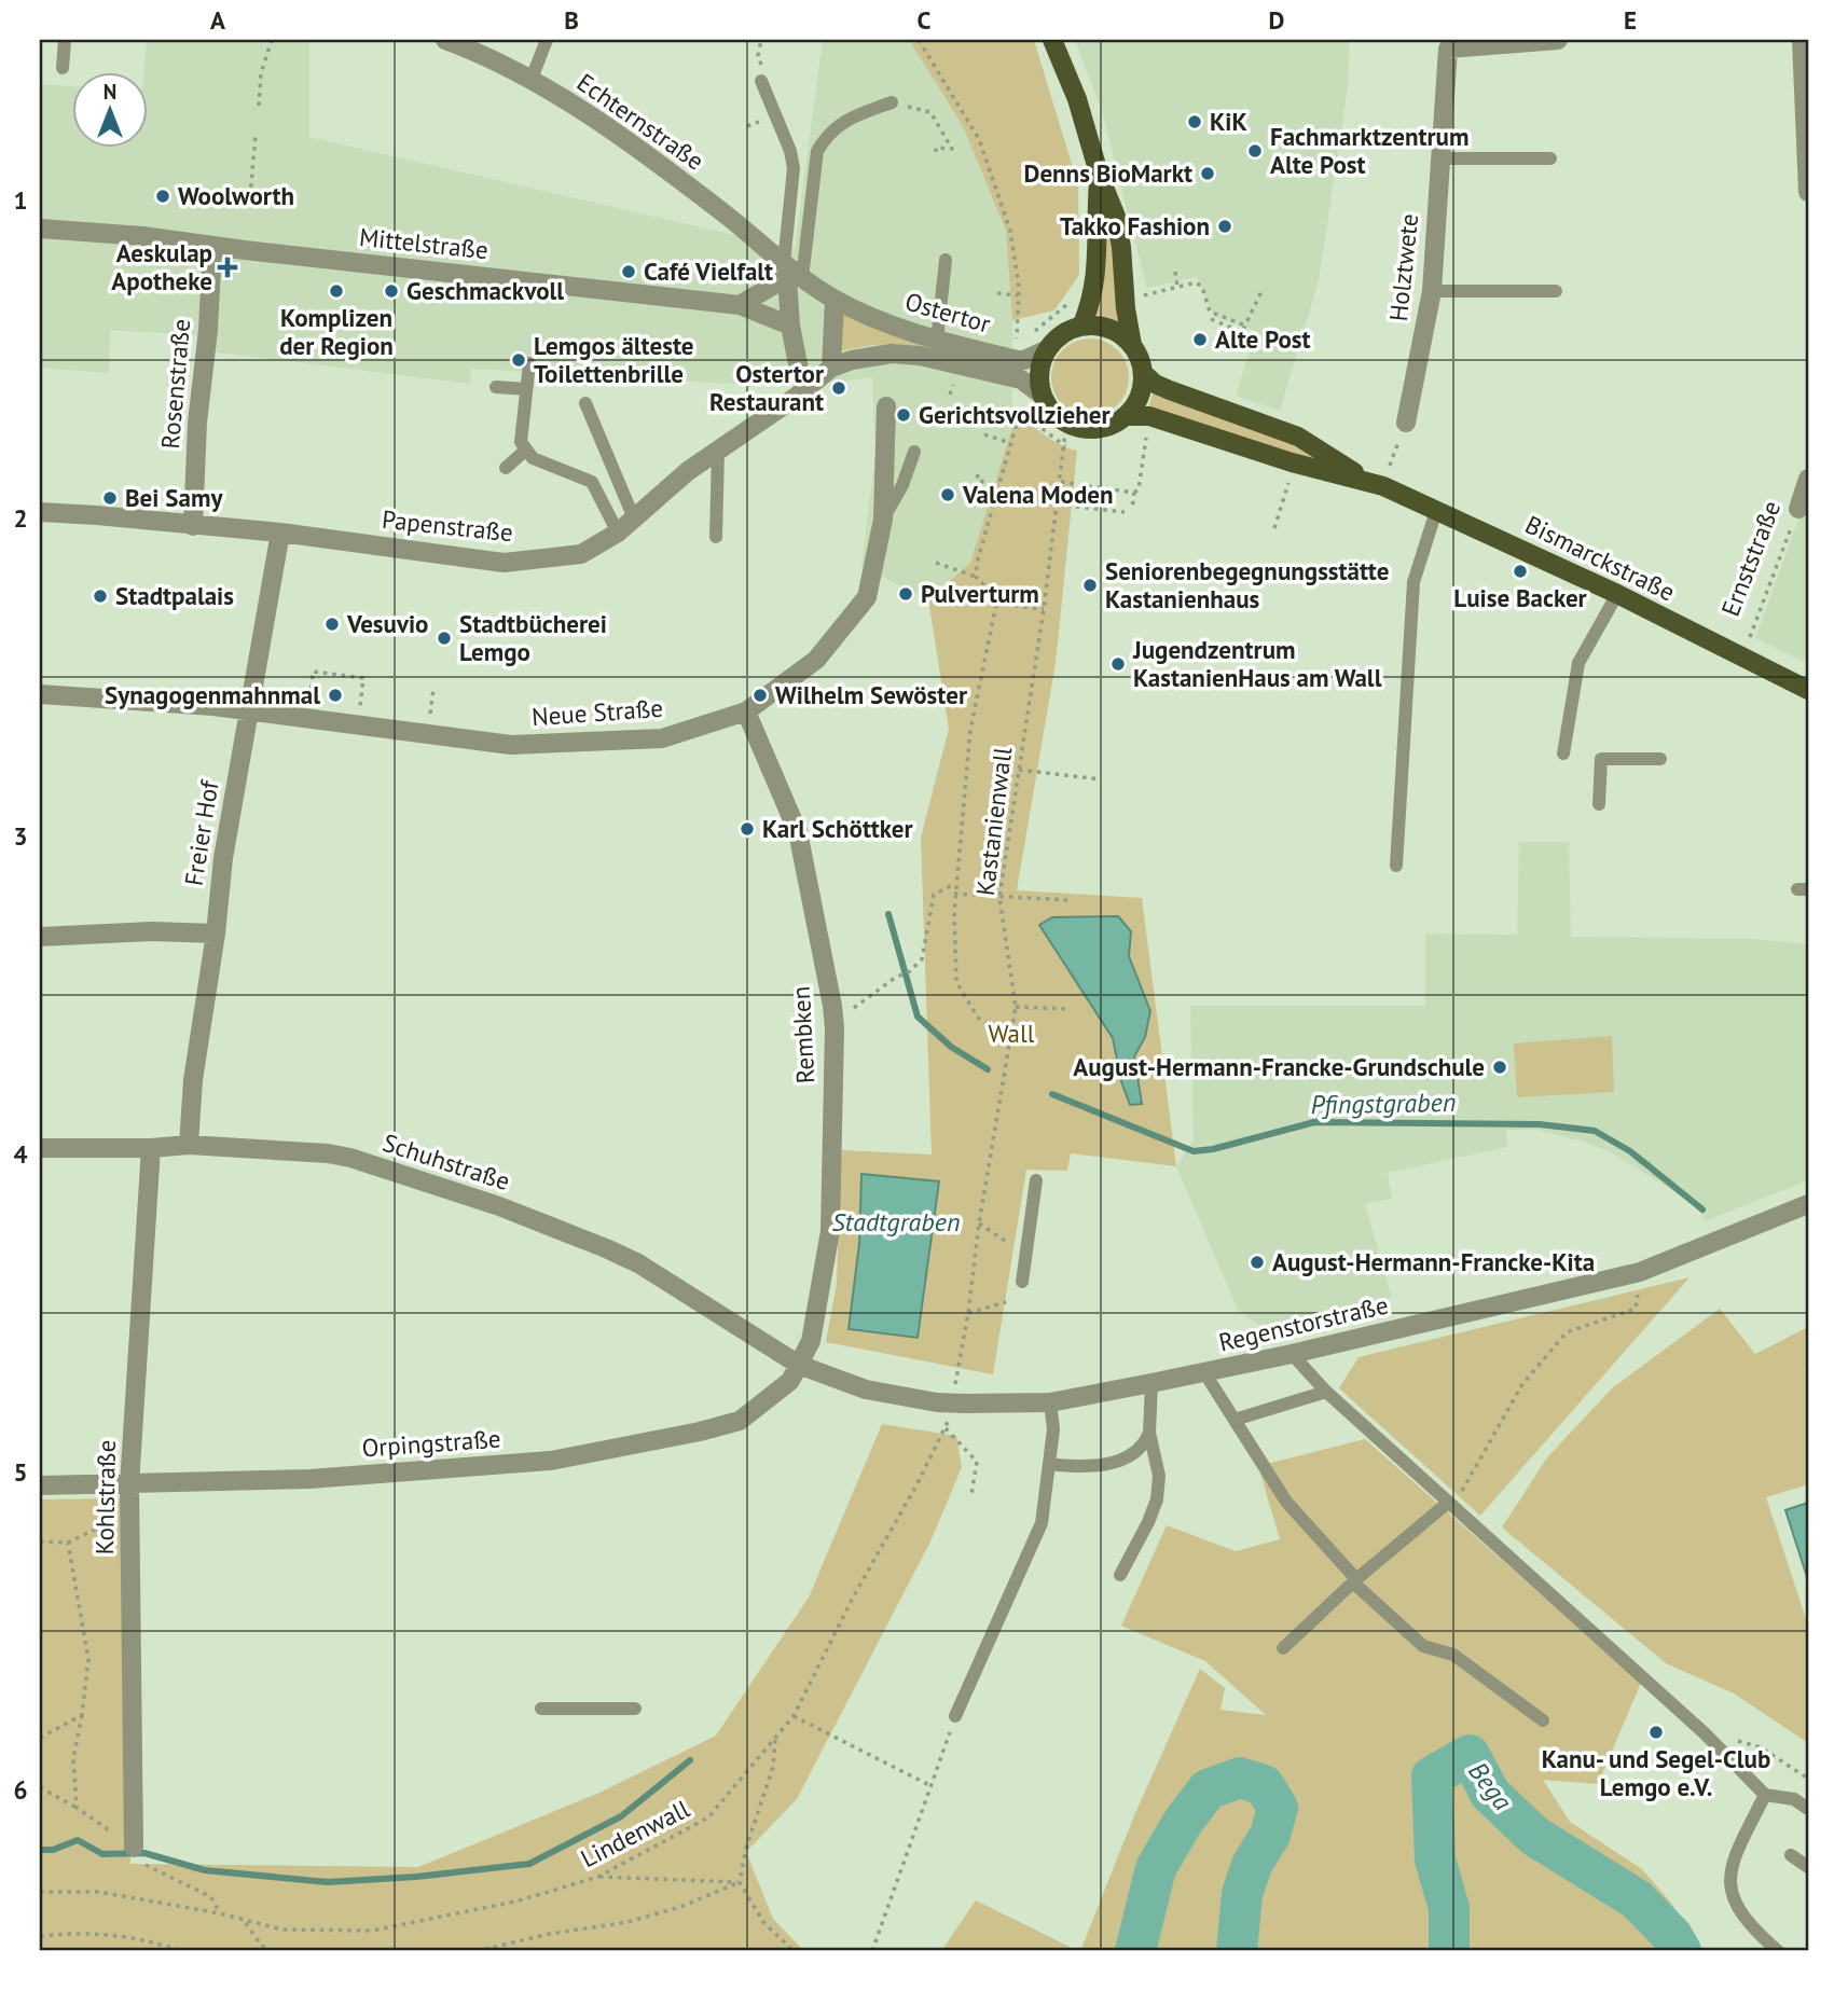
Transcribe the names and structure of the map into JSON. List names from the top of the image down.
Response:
{
  "streets": {
    "main road": ["Ostertor", "Bismarckstraße"],
    "street": [
      "Echternstraße",
      "Mittelstraße",
      "Holztwete",
      "Rosenstraße",
      "Papenstraße",
      "Ernststraße",
      "Neue Straße",
      "Freier Hof",
      "Rembken",
      "Schuhstraße",
      "Regenstorstraße",
      "Orpingstraße",
      "Kohlstraße"
    ],
    "path": ["Kastanienwall", "Lindenwall"]
  },
  "crossings": [
    ["Echternstraße", "Ostertor"],
    ["Mittelstraße", "Rosenstraße"],
    ["Ostertor", "Papenstraße"],
    ["Ostertor", "Bismarckstraße"],
    ["Ostertor", "Kastanienwall"],
    ["Rosenstraße", "Papenstraße"],
    ["Papenstraße", "Freier Hof"],
    ["Bismarckstraße", "Ernststraße"],
    ["Bismarckstraße", "Kastanienwall"],
    ["Neue Straße", "Freier Hof"],
    ["Neue Straße", "Rembken"],
    ["Kastanienwall", "Regenstorstraße"],
    ["Freier Hof", "Schuhstraße"],
    ["Rembken", "Schuhstraße"],
    ["Rembken", "Regenstorstraße"],
    ["Rembken", "Orpingstraße"],
    ["Schuhstraße", "Regenstorstraße"],
    ["Schuhstraße", "Orpingstraße"],
    ["Schuhstraße", "Kohlstraße"],
    ["Regenstorstraße", "Orpingstraße"],
    ["Orpingstraße", "Kohlstraße"]
  ],
  "water": ["Pfingstgraben", "Stadtgraben", "Bega"],
  "parks": ["Wall"],
  "places": {
    "other": [
      "KiK",
      "Fachmarktzentrum Alte Post",
      "Denns BioMarkt",
      "Woolworth",
      "Takko Fashion",
      "Café Vielfalt",
      "Komplizen der Region",
      "Geschmackvoll",
      "Alte Post",
      "Lemgos älteste Toilettenbrille",
      "Ostertor Restaurant",
      "Gerichtsvollzieher",
      "Valena Moden",
      "Bei Samy",
      "Luise Backer",
      "Seniorenbegegnungsstätte Kastanienhaus",
      "Pulverturm",
      "Stadtpalais",
      "Vesuvio",
      "Stadtbücherei Lemgo",
      "Jugendzentrum KastanienHaus am Wall",
      "Synagogenmahnmal",
      "Wilhelm Sewöster",
      "Karl Schöttker",
      "August-Hermann-Francke-Grundschule",
      "August-Hermann-Francke-Kita",
      "Kanu- und Segel-Club Lemgo e.V."
    ],
    "health": ["Aeskulap Apotheke"]
  },
  "north": "top",
  "grid": {
    "columns": [
      "A",
      "B",
      "C",
      "D",
      "E"
    ],
    "rows": [
      "1",
      "2",
      "3",
      "4",
      "5",
      "6"
    ]
  }
}
